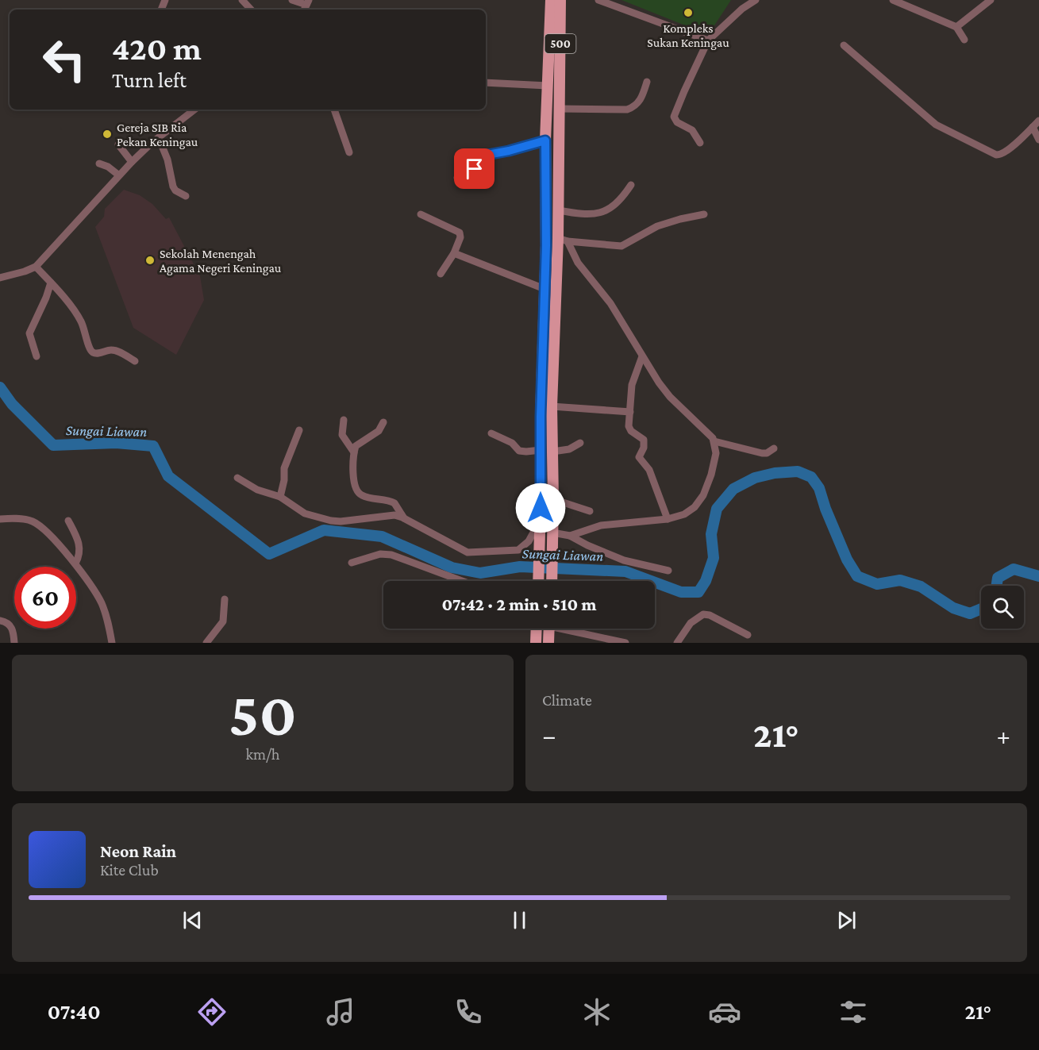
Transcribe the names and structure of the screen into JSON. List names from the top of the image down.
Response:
{
  "streets": {
    "main road": ["500"]
  },
  "water": ["Sungai Liawan"],
  "places": ["Kompleks Sukan Keningau", "Gereja SIB Ria Pekan Keningau", "Sekolah Menengah Agama Negeri Keningau"],
  "page": {
    "turn": ["420 m", "Turn left"],
    "limit": "60",
    "trip": "07:42 · 2 min · 510 m",
    "tile": [
      ["50", "km/h"],
      "Climate"
    ],
    "heat": ["−", "21°", "+"],
    "song": ["Neon Rain", "Kite Club"],
    "tabs": ["07:40", "21°"]
  }
}
